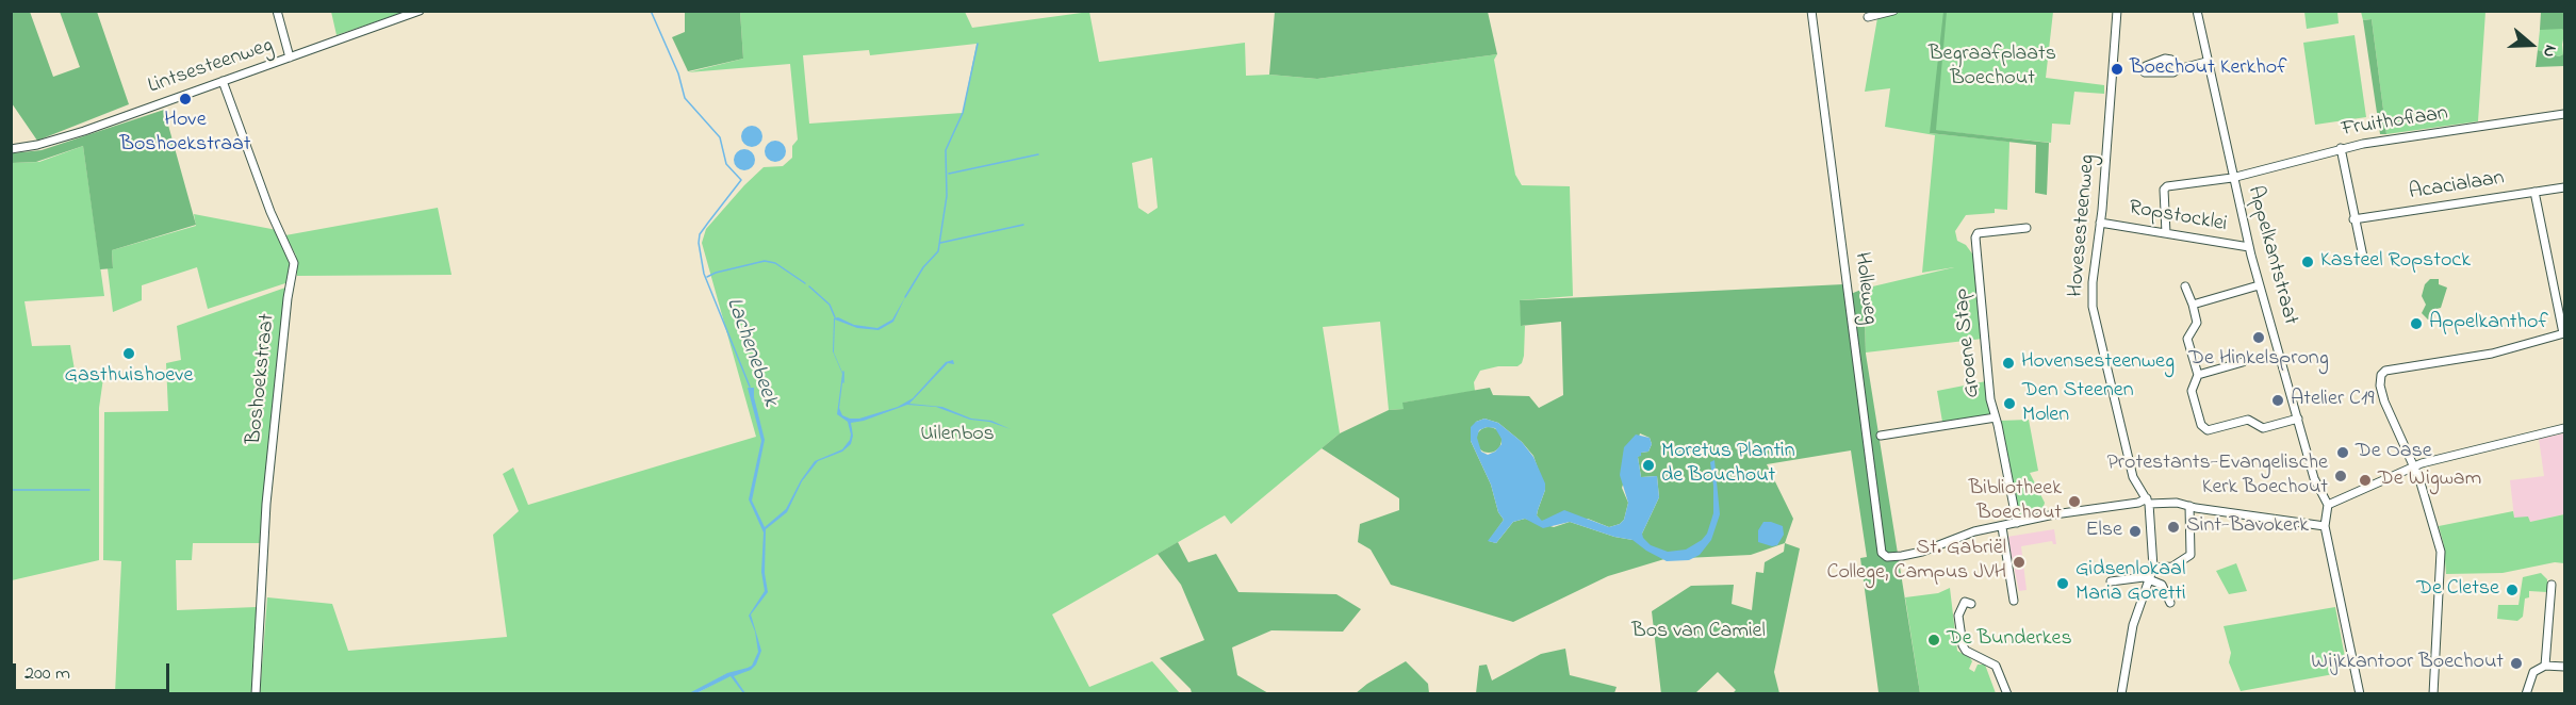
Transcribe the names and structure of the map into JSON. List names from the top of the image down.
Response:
{
  "streets": {
    "street": [
      "Lintsesteenweg",
      "Fruithoflaan",
      "Acacialaan",
      "Ropstocklei",
      "Hovesesteenweg",
      "Appelkantstraat",
      "Holleweg",
      "Groene Stap",
      "Boshoekstraat"
    ]
  },
  "crossings": [
    ["Lintsesteenweg", "Boshoekstraat"],
    ["Fruithoflaan", "Ropstocklei"],
    ["Fruithoflaan", "Appelkantstraat"],
    ["Ropstocklei", "Hovesesteenweg"],
    ["Ropstocklei", "Appelkantstraat"]
  ],
  "water": ["Lachenebeek"],
  "parks": ["Begraafplaats Boechout", "Uilenbos", "Bos van Camiel"],
  "places": [
    "Boechout Kerkhof",
    "Hove Boshoekstraat",
    "Kasteel Ropstock",
    "Appelkanthof",
    "De Hinkelsprong",
    "Gasthuishoeve",
    "Hovensesteenweg",
    "Atelier C19",
    "Den Steenen Molen",
    "De Oase",
    "Moretus Plantin de Bouchout",
    "Protestants-Evangelische Kerk Boechout",
    "De Wigwam",
    "Bibliotheek Boechout",
    "Sint-Bavokerk",
    "Else",
    "St. Gabriël College, Campus JVH",
    "Gidsenlokaal Maria Goretti",
    "De Cletse",
    "De Bunderkes",
    "Wijkkantoor Boechout"
  ],
  "scale_bar": "200 m",
  "north": "right"
}
